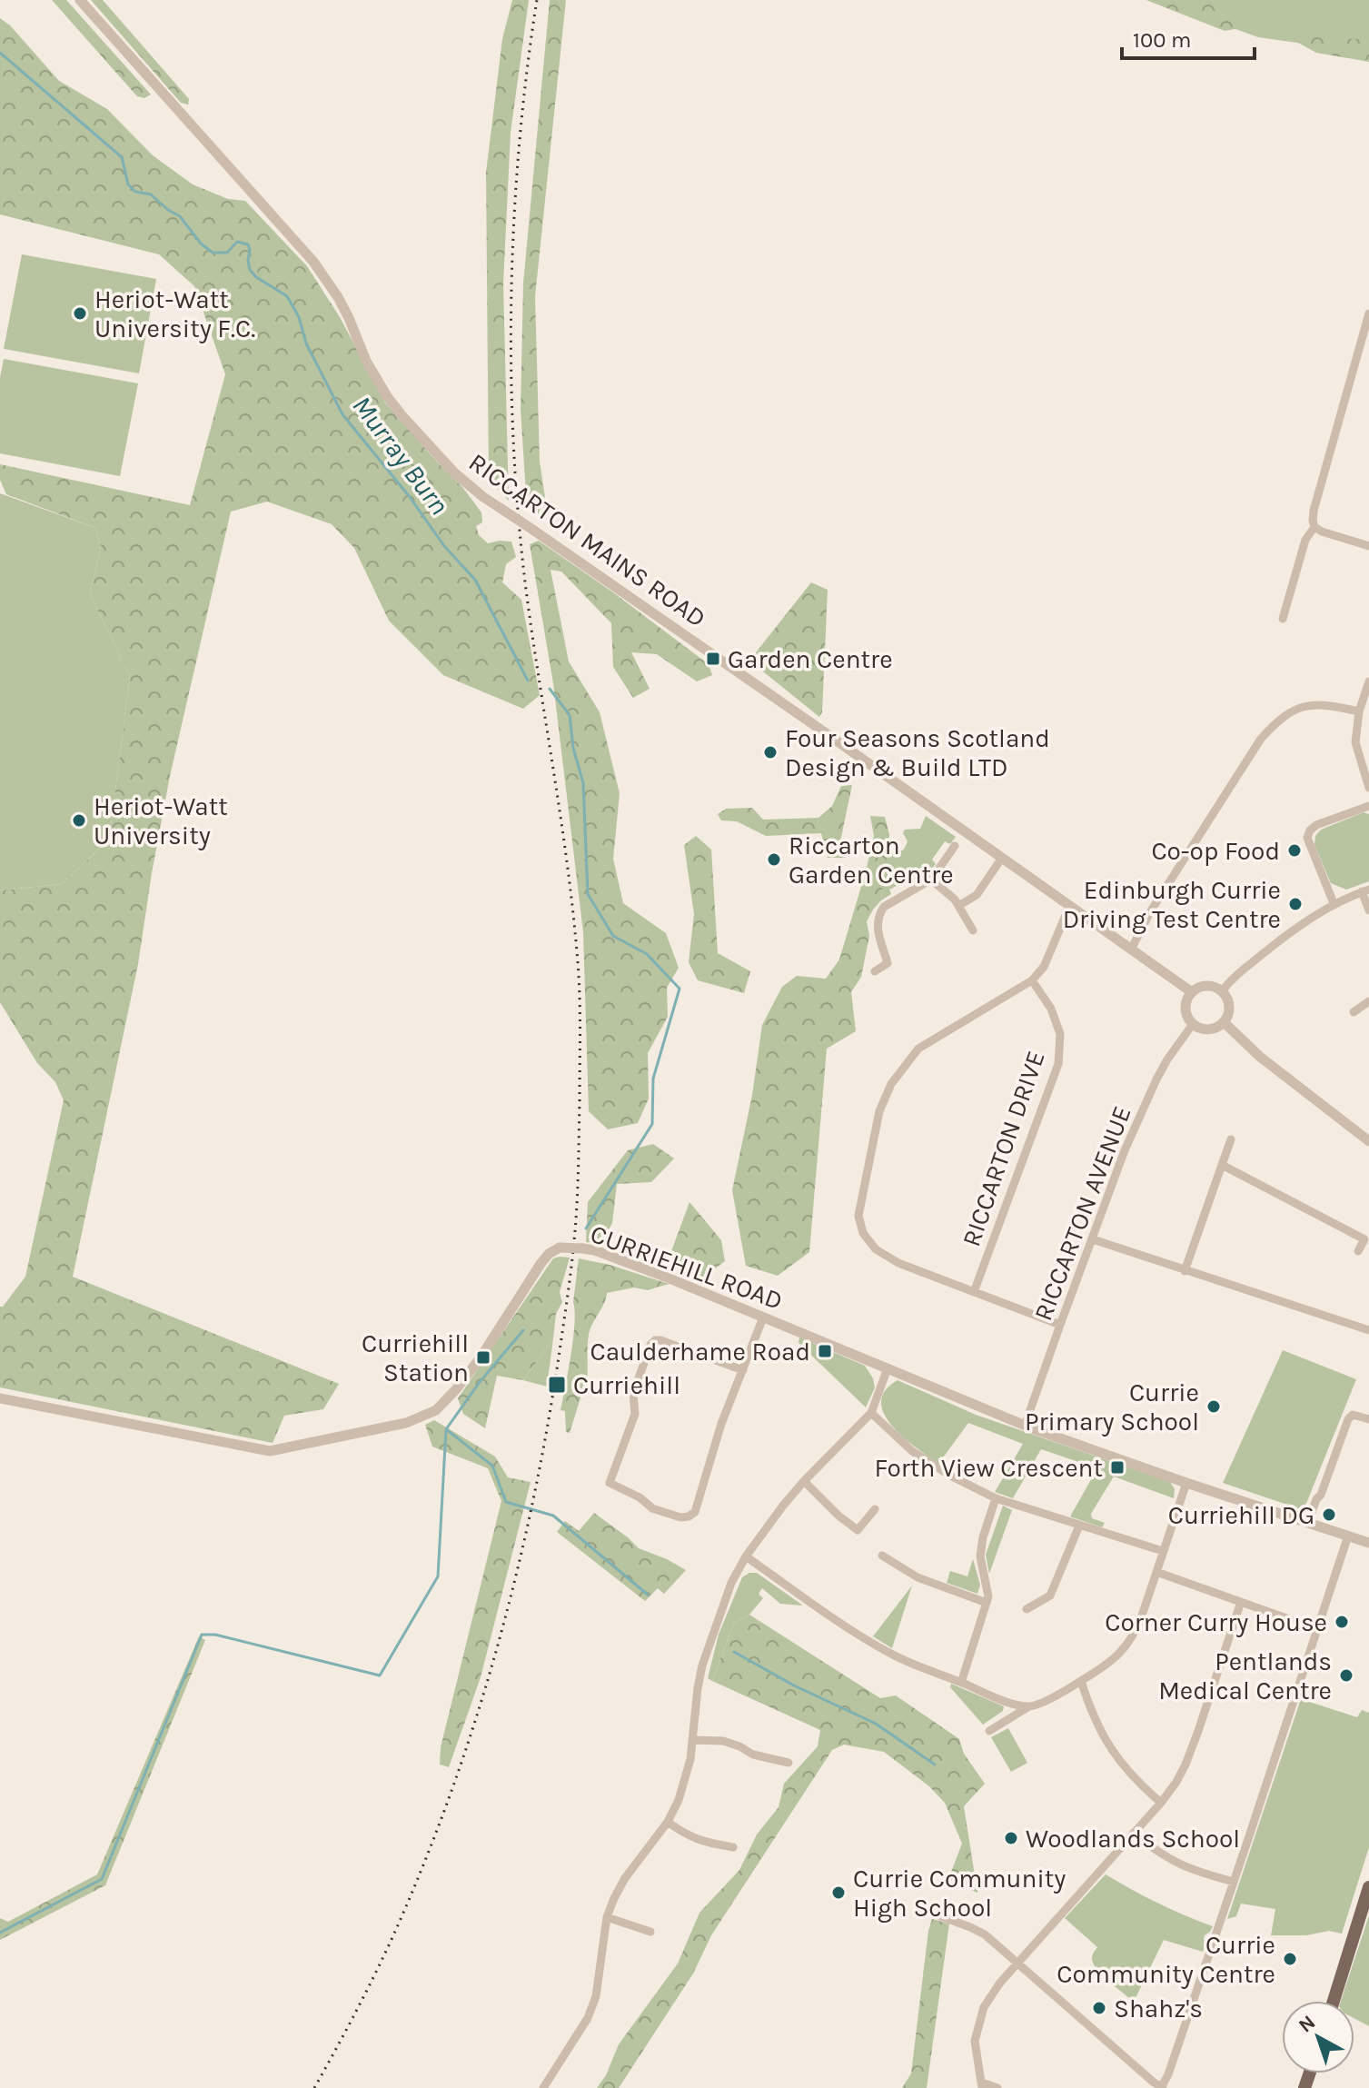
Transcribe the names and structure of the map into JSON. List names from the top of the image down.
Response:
{
  "streets": {
    "street": [
      "RICCARTON MAINS ROAD",
      "RICCARTON DRIVE",
      "RICCARTON AVENUE",
      "CURRIEHILL ROAD"
    ]
  },
  "crossings": [
    ["RICCARTON MAINS ROAD", "RICCARTON AVENUE"],
    ["RICCARTON AVENUE", "CURRIEHILL ROAD"]
  ],
  "water": ["Murray Burn"],
  "places": {
    "other": [
      "Heriot-Watt University F.C.",
      "Four Seasons Scotland Design & Build LTD",
      "Heriot-Watt University",
      "Co-op Food",
      "Riccarton Garden Centre",
      "Edinburgh Currie Driving Test Centre",
      "Currie Primary School",
      "Curriehill DG",
      "Corner Curry House",
      "Pentlands Medical Centre",
      "Woodlands School",
      "Currie Community High School",
      "Currie Community Centre",
      "Shahz's"
    ],
    "transit": [
      "Garden Centre",
      "Caulderhame Road",
      "Curriehill Station",
      "Curriehill",
      "Forth View Crescent"
    ]
  },
  "scale_bar": "100 m",
  "north": "top left"
}
